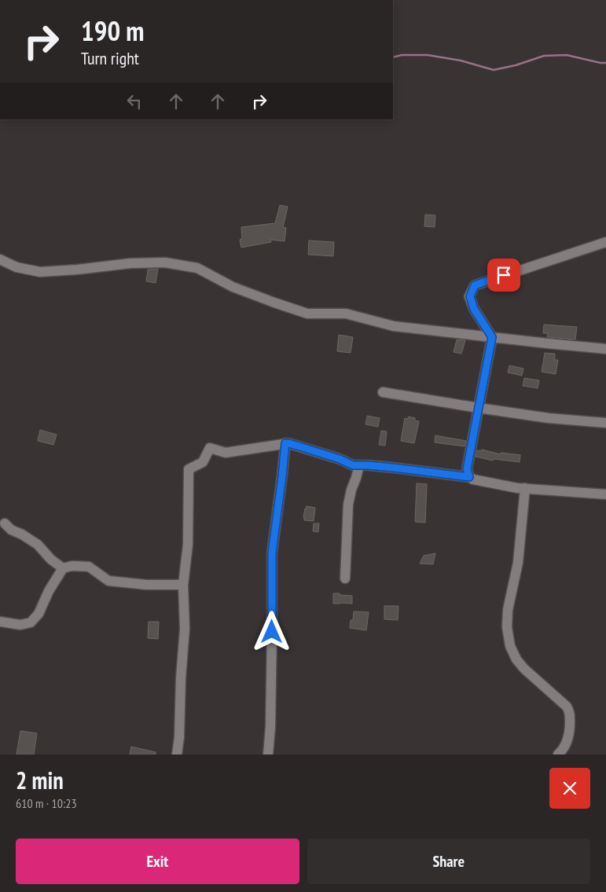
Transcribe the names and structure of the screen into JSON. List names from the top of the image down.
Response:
{
  "page": {
    "turn": ["190 m", "Turn right"],
    "heading": ["2 min", "610 m · 10:23"],
    "buttons": ["Exit", "Share"]
  }
}
